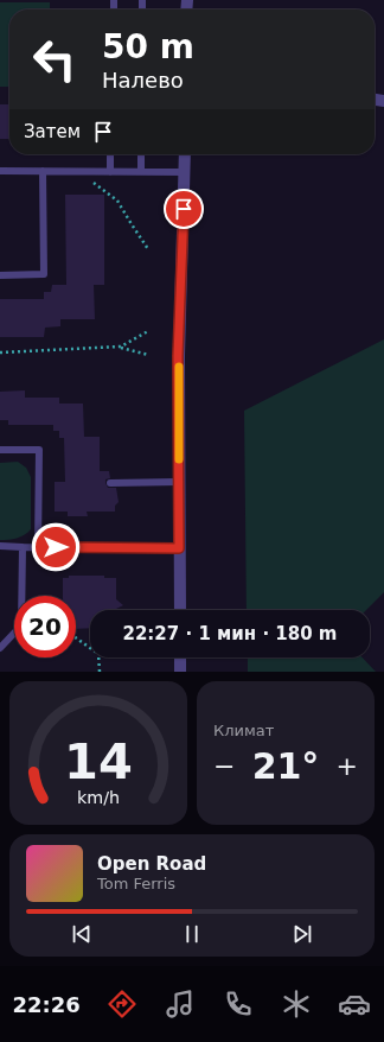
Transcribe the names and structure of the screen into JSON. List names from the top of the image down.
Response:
{
  "page": {
    "turn": ["50 m", "Налево"],
    "then": "Затем",
    "limit": "20",
    "trip": "22:27 · 1 мин · 180 m",
    "tile": "Климат",
    "heat": ["−", "21°", "+"],
    "song": ["Open Road", "Tom Ferris"],
    "tabs": "22:26",
    "gauge": ["14", "km/h"]
  }
}
